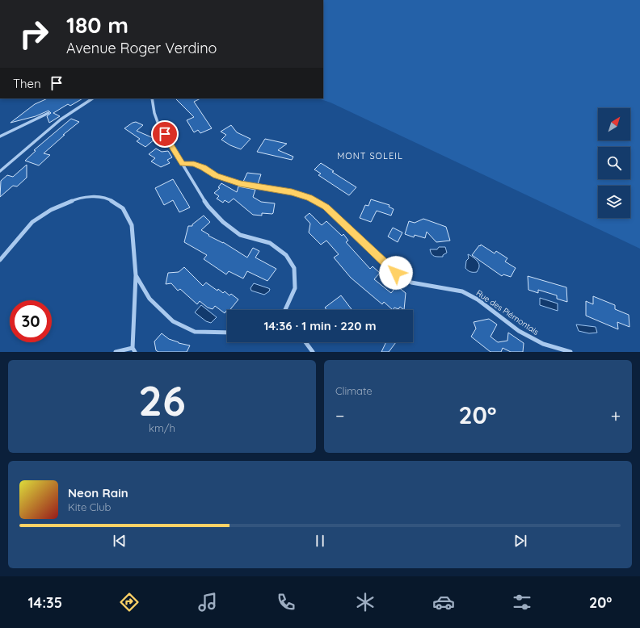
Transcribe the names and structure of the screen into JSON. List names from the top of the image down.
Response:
{
  "streets": {
    "street": ["Rue des Piémontais"]
  },
  "districts": ["MONT SOLEIL"],
  "north": "top right",
  "page": {
    "turn": ["180 m", "Avenue Roger Verdino"],
    "then": "Then",
    "limit": "30",
    "trip": "14:36 · 1 min · 220 m",
    "tile": [
      ["26", "km/h"],
      "Climate"
    ],
    "heat": ["−", "20°", "+"],
    "song": ["Neon Rain", "Kite Club"],
    "tabs": ["14:35", "20°"]
  }
}
